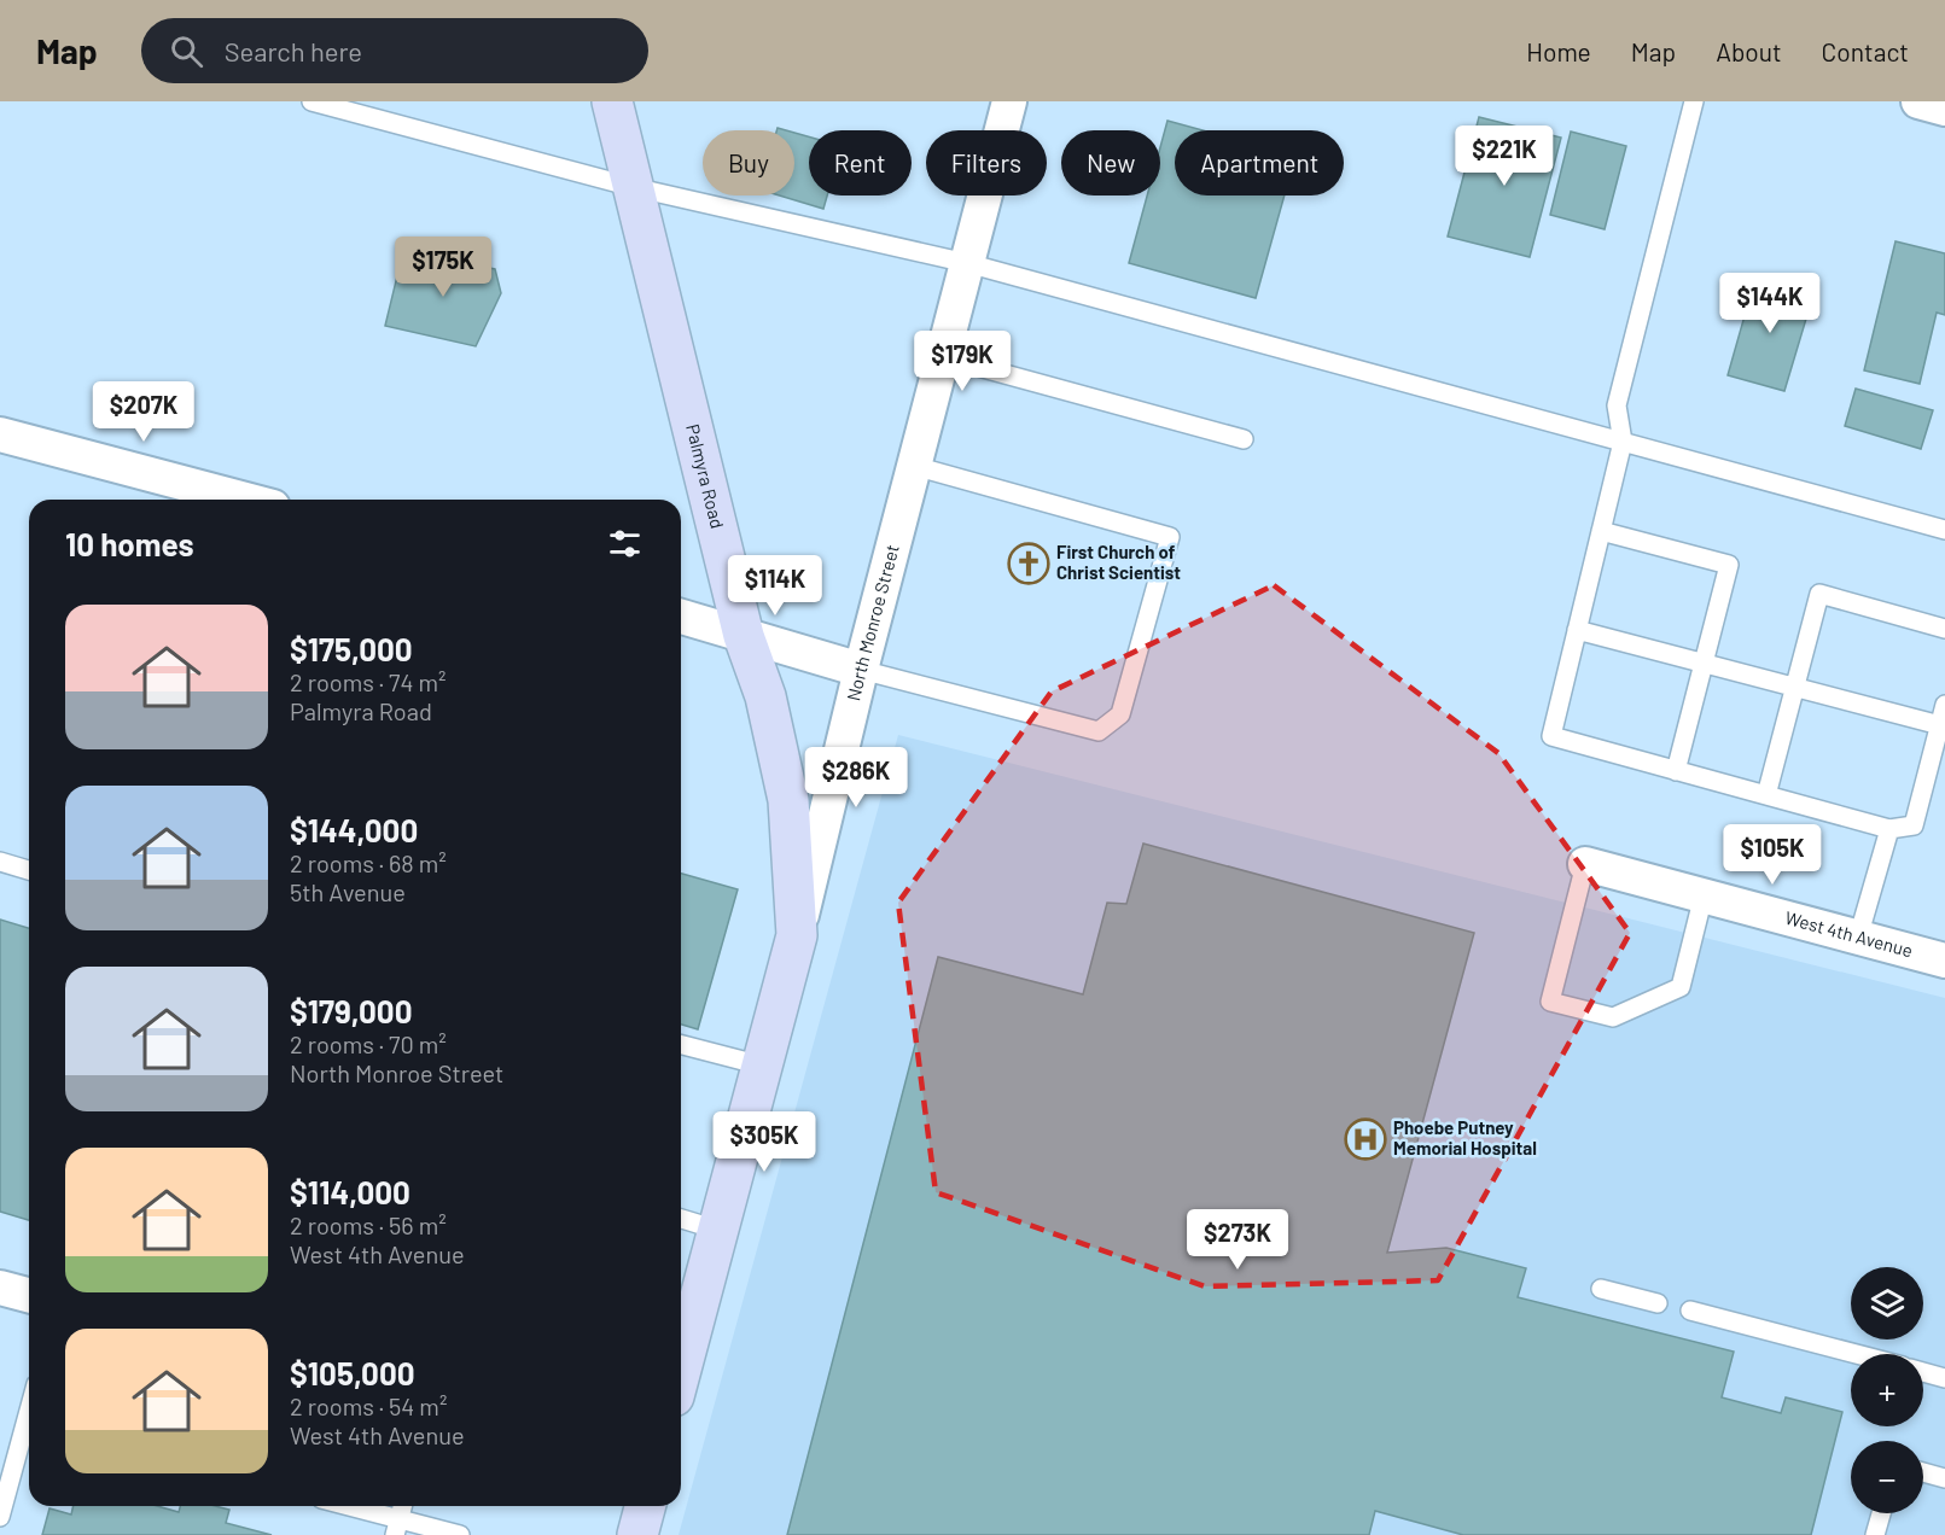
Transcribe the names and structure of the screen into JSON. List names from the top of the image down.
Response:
{
  "streets": {
    "main road": ["Palmyra Road", "North Monroe Street"],
    "street": ["West 4th Avenue"]
  },
  "crossings": [
    ["Palmyra Road", "North Monroe Street"]
  ],
  "places": {
    "church": ["First Church of Christ Scientist"],
    "hospital": ["Phoebe Putney Memorial Hospital"]
  },
  "page": {
    "header": "Map",
    "search": "Search here",
    "nav": [
      "Home",
      "Map",
      "About",
      "Contact"
    ],
    "price": [
      "$221K",
      "$175K",
      "$144K",
      "$179K",
      "$207K",
      "$114K",
      "$286K",
      "$105K",
      "$305K",
      "$273K"
    ],
    "chip": [
      "Buy",
      "Rent",
      "Filters",
      "New",
      "Apartment"
    ],
    "heading": "10 homes",
    "list": [
      {
        "name": "$175,000",
        "note": "2 rooms · 74 m² · Palmyra Road"
      },
      {
        "name": "$144,000",
        "note": "2 rooms · 68 m² · 5th Avenue"
      },
      {
        "name": "$179,000",
        "note": "2 rooms · 70 m² · North Monroe Street"
      },
      {
        "name": "$114,000",
        "note": "2 rooms · 56 m² · West 4th Avenue"
      },
      {
        "name": "$105,000",
        "note": "2 rooms · 54 m² · West 4th Avenue"
      }
    ],
    "map_buttons": ["+", "−"]
  }
}
